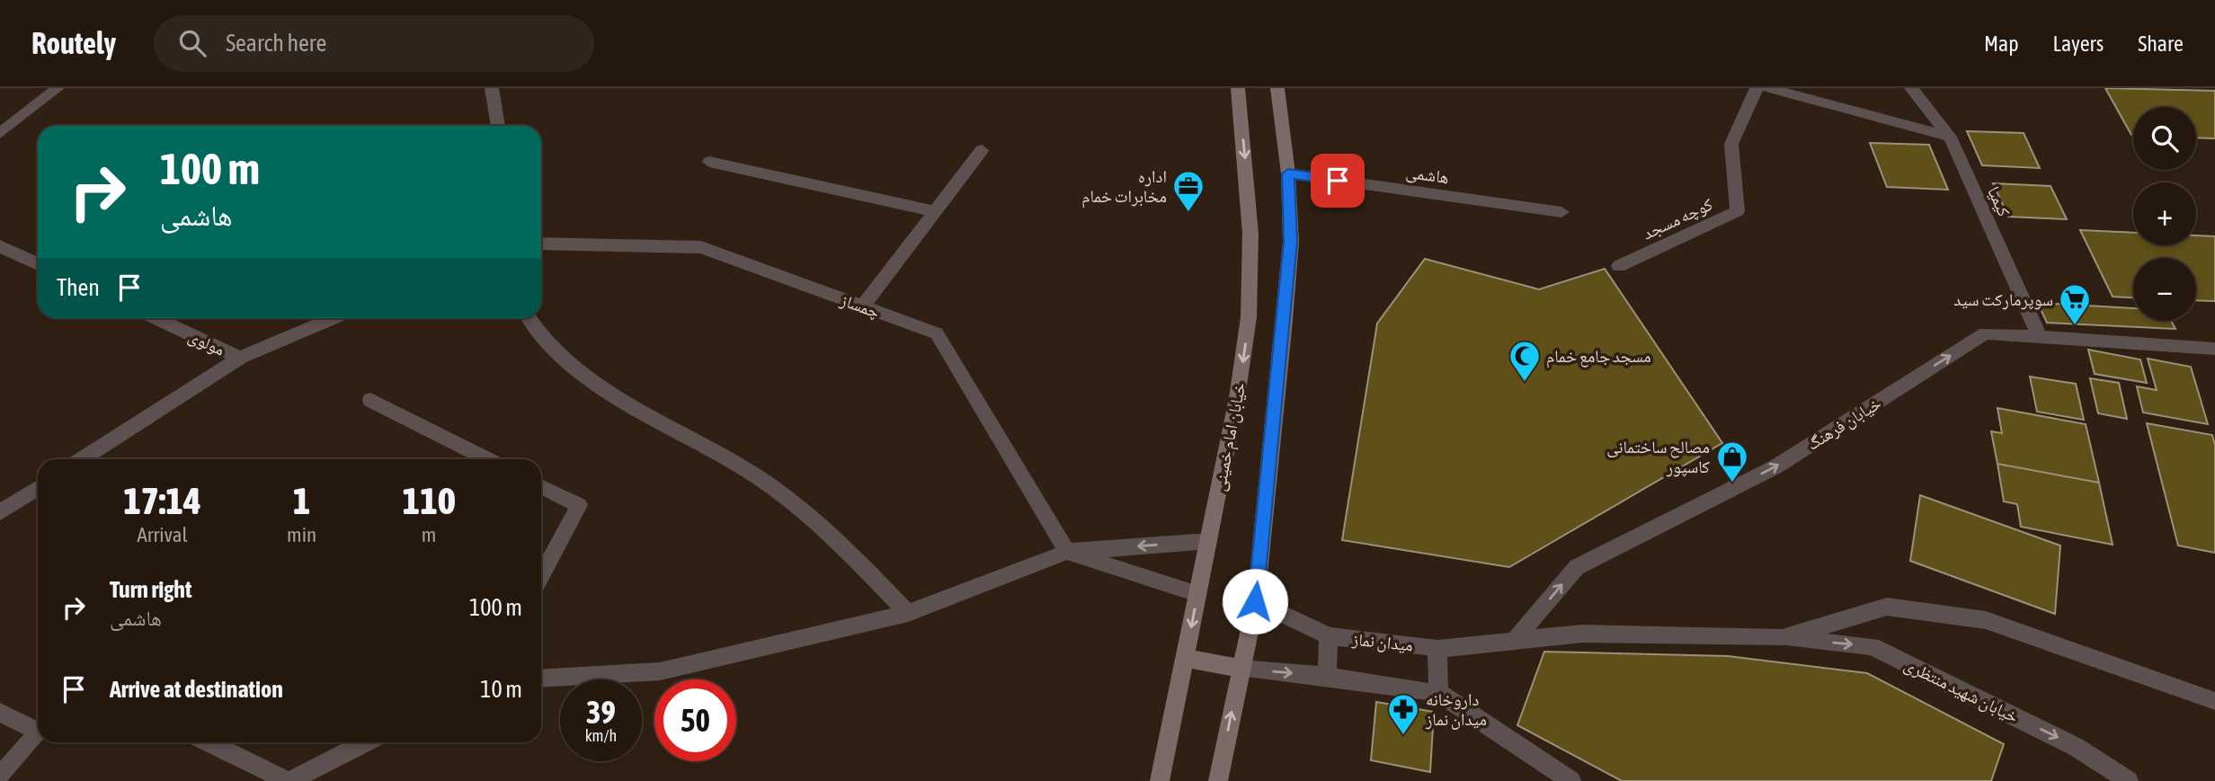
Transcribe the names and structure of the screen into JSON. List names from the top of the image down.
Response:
{
  "streets": {
    "main road": ["خیابان امام خمینی"],
    "street": [
      "هاشمی",
      "کیمیا",
      "کوچه مسجد",
      "چمساز",
      "مولوی",
      "خیابان فرهنگ",
      "میدان نماز",
      "خیابان شهید منتظری"
    ]
  },
  "crossings": [
    ["کیمیا", "خیابان فرهنگ"]
  ],
  "one_way": ["خیابان فرهنگ"],
  "places": {
    "office": ["اداره مخابرات خمام"],
    "supermarket": ["سوپرمارکت سید"],
    "mosque": ["مسجد جامع خمام"],
    "shop": ["مصالح ساختمانی کاسپور"],
    "pharmacy": ["داروخانه میدان نماز"]
  },
  "page": {
    "header": "Routely",
    "search": "Search here",
    "nav": ["Map", "Layers", "Share"],
    "map_buttons": ["+", "−"],
    "turn": ["100 m", "هاشمی"],
    "then": "Then",
    "eta": [
      "17:14",
      "Arrival",
      "1",
      "min",
      "110",
      "m"
    ],
    "list": [
      {
        "name": "Turn right",
        "note": "هاشمی",
        "value": "100 m"
      },
      {
        "name": "Arrive at destination",
        "value": "10 m"
      }
    ],
    "speed": "39 km/h",
    "limit": "50"
  }
}
